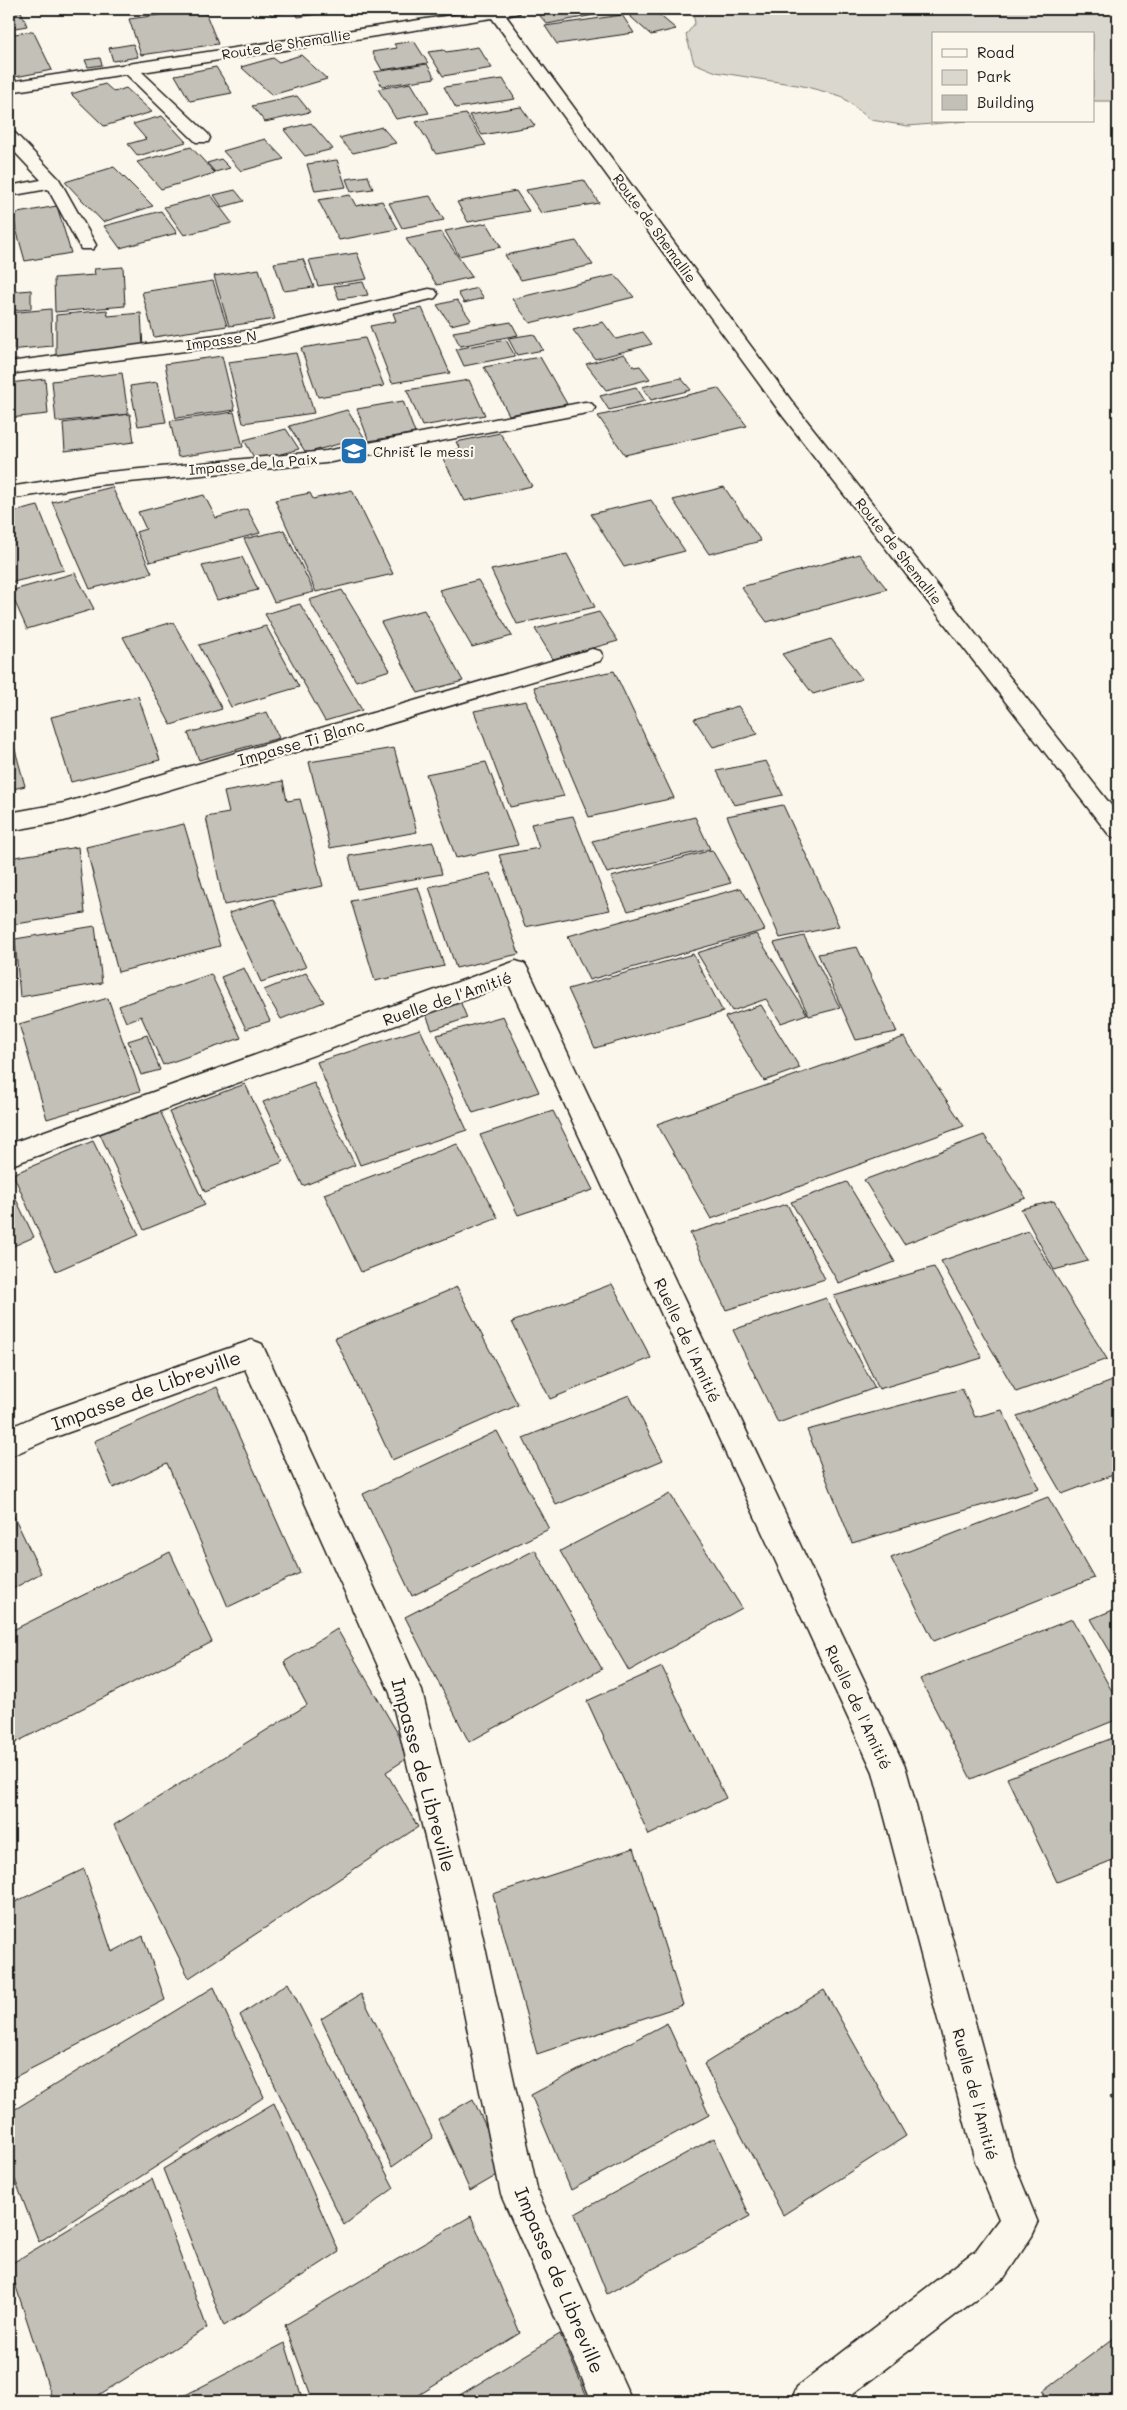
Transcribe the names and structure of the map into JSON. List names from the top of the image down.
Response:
{
  "streets": {
    "street": [
      "Route de Shemallie",
      "Impasse N",
      "Impasse de la Paix",
      "Impasse Ti Blanc",
      "Ruelle de l'Amitié",
      "Impasse de Libreville"
    ]
  },
  "places": {
    "school or university": ["Christ le messi"]
  },
  "legend": ["Road", "Park", "Building"]
}
